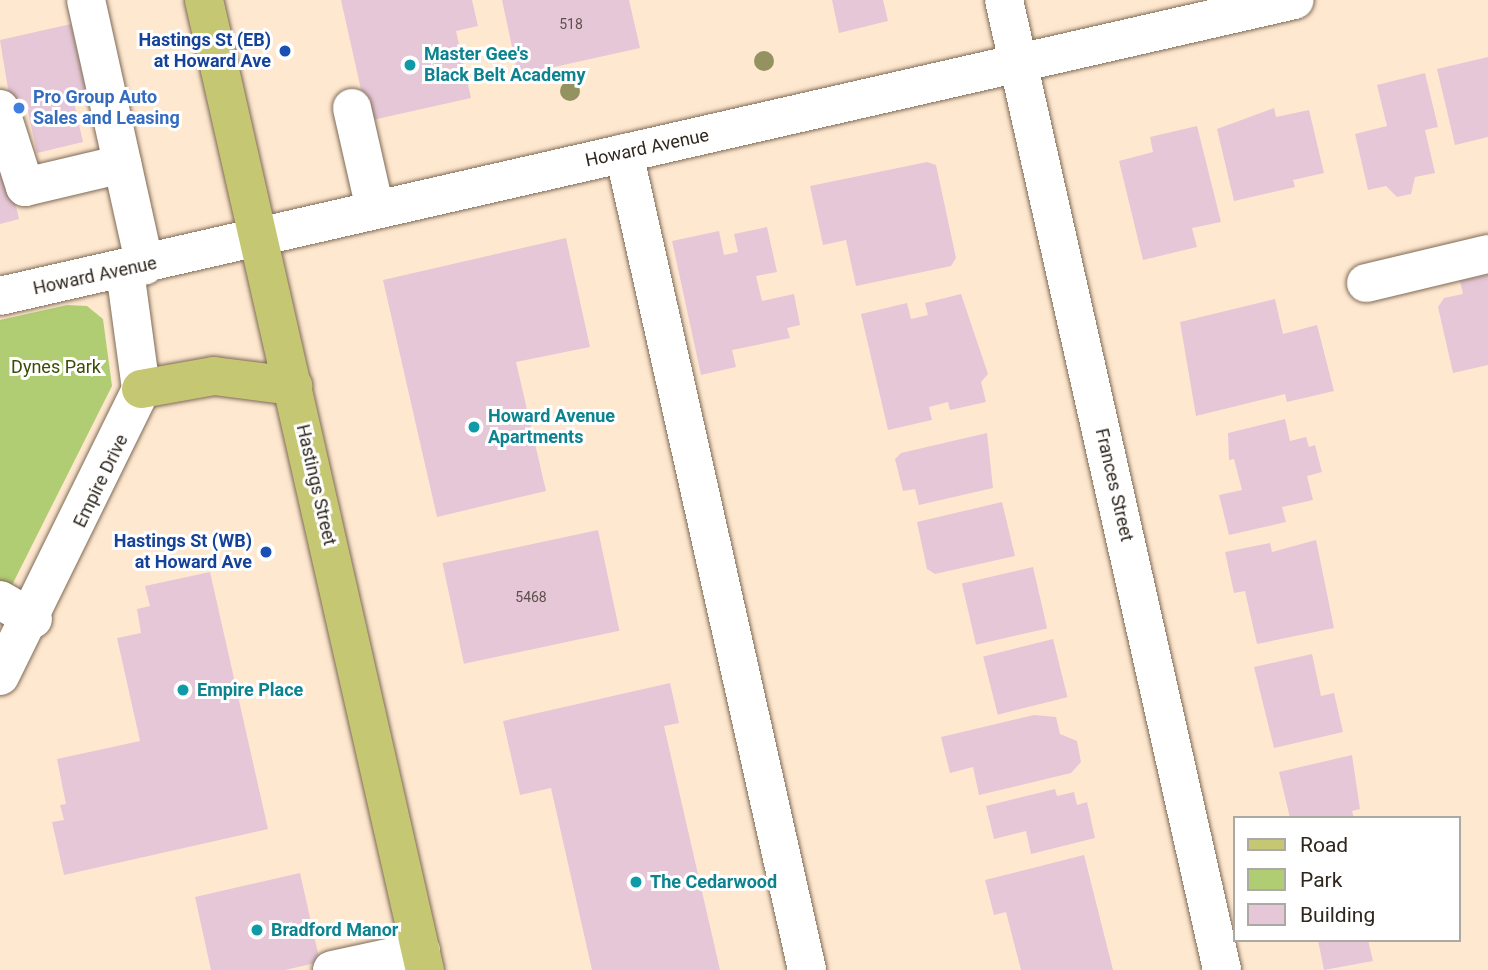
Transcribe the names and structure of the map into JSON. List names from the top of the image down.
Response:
{
  "streets": {
    "main road": ["Hastings Street"],
    "street": ["Howard Avenue", "Empire Drive", "Frances Street"]
  },
  "crossings": [
    ["Howard Avenue", "Hastings Street"],
    ["Howard Avenue", "Frances Street"]
  ],
  "parks": ["Dynes Park"],
  "places": [
    "Hastings St (EB) at Howard Ave",
    "Master Gee's Black Belt Academy",
    "Pro Group Auto Sales and Leasing",
    "Howard Avenue Apartments",
    "Hastings St (WB) at Howard Ave",
    "Empire Place",
    "The Cedarwood",
    "Bradford Manor"
  ],
  "house_numbers": ["518", "5468"],
  "legend": ["Road", "Park", "Building"]
}
